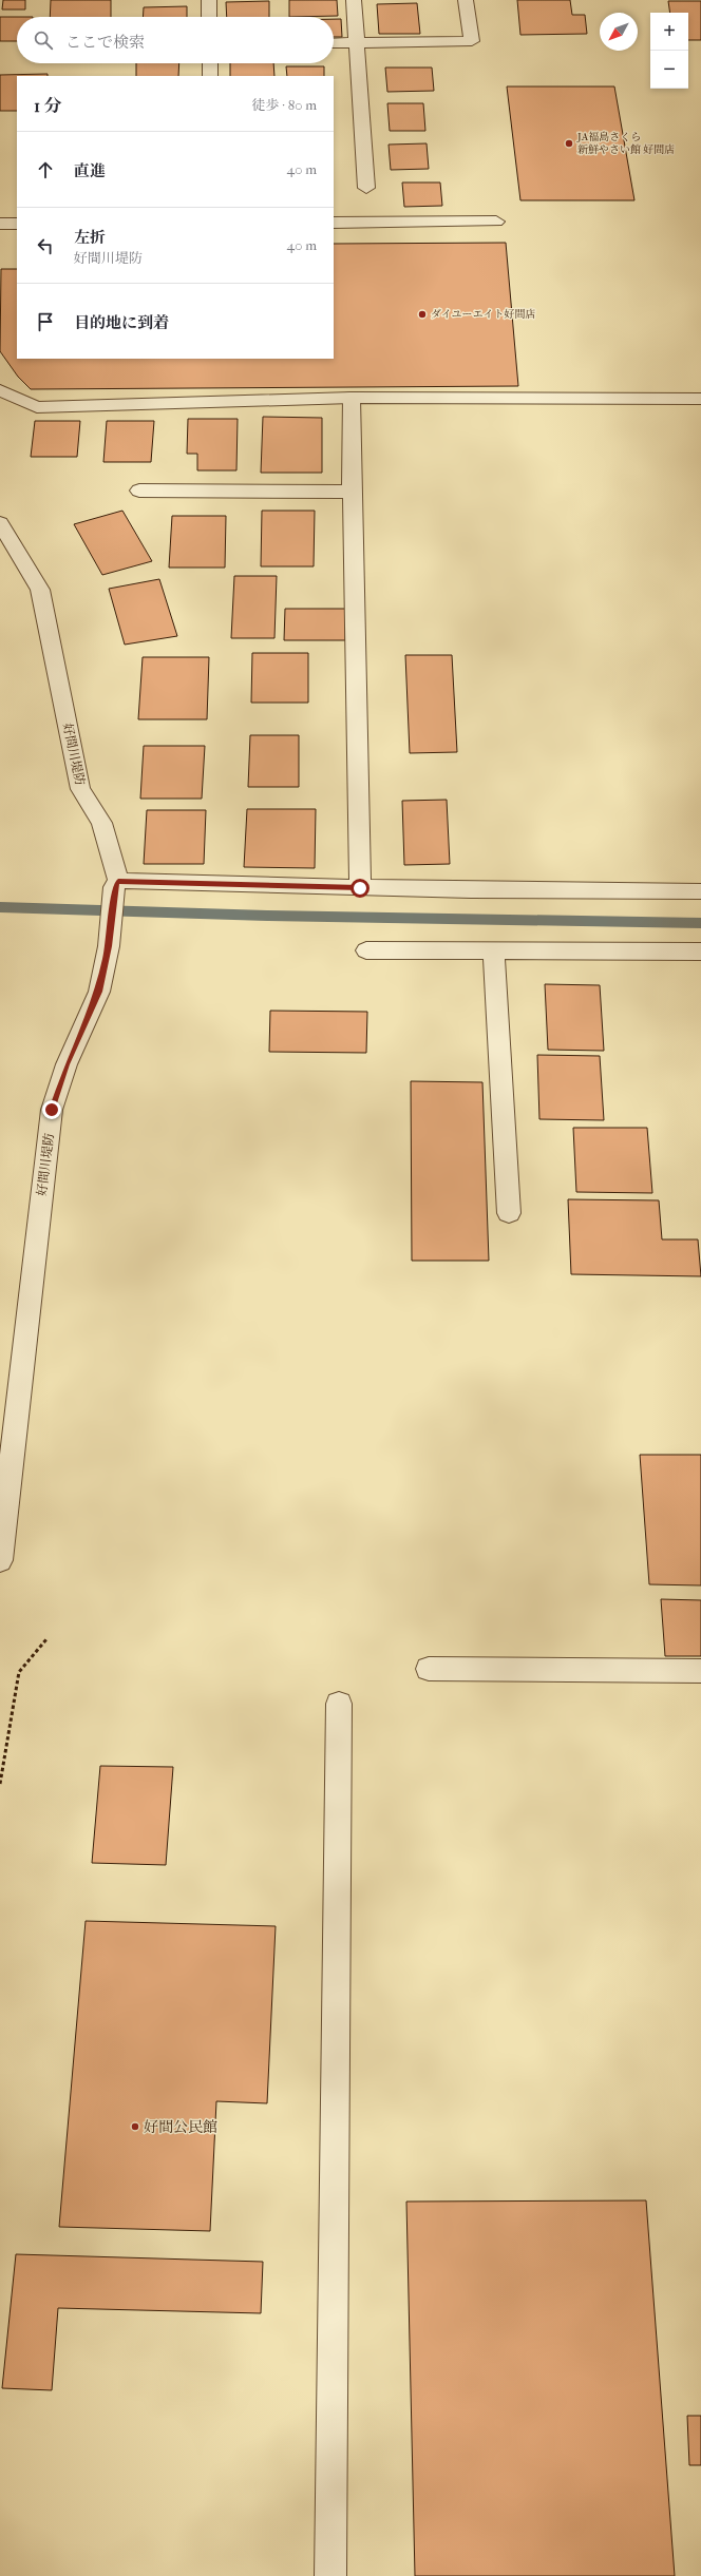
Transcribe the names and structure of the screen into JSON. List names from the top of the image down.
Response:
{
  "streets": {
    "street": ["好間川堤防"]
  },
  "places": ["JA福島さくら 新鮮やさい館 好間店", "ダイユーエイト好間店", "好間公民館"],
  "north": "bottom left",
  "page": {
    "map_buttons": ["+", "−"],
    "search": "ここで検索",
    "heading": ["1 分", "徒歩 · 80 m"],
    "list": [
      ["直進", "40 m"],
      ["左折", "好間川堤防", "40 m"],
      "目的地に到着"
    ]
  }
}
